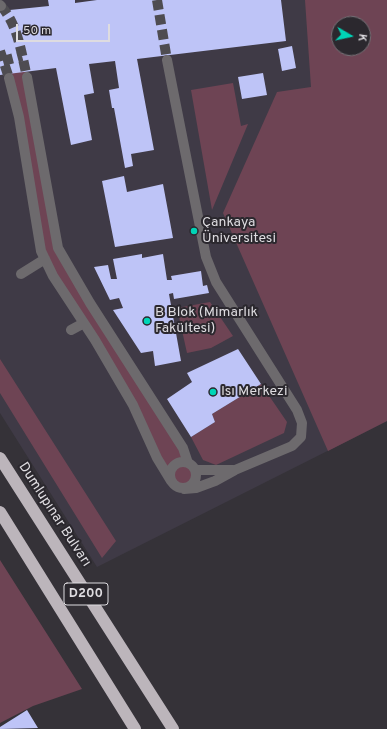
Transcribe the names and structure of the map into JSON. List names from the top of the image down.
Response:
{
  "streets": {
    "highway": ["Dumlupınar Bulvarı", "D200"]
  },
  "places": ["Çankaya Üniversitesi", "B Blok (Mimarlık Fakültesi)", "Isı Merkezi"],
  "scale_bar": "50 m",
  "north": "right"
}
